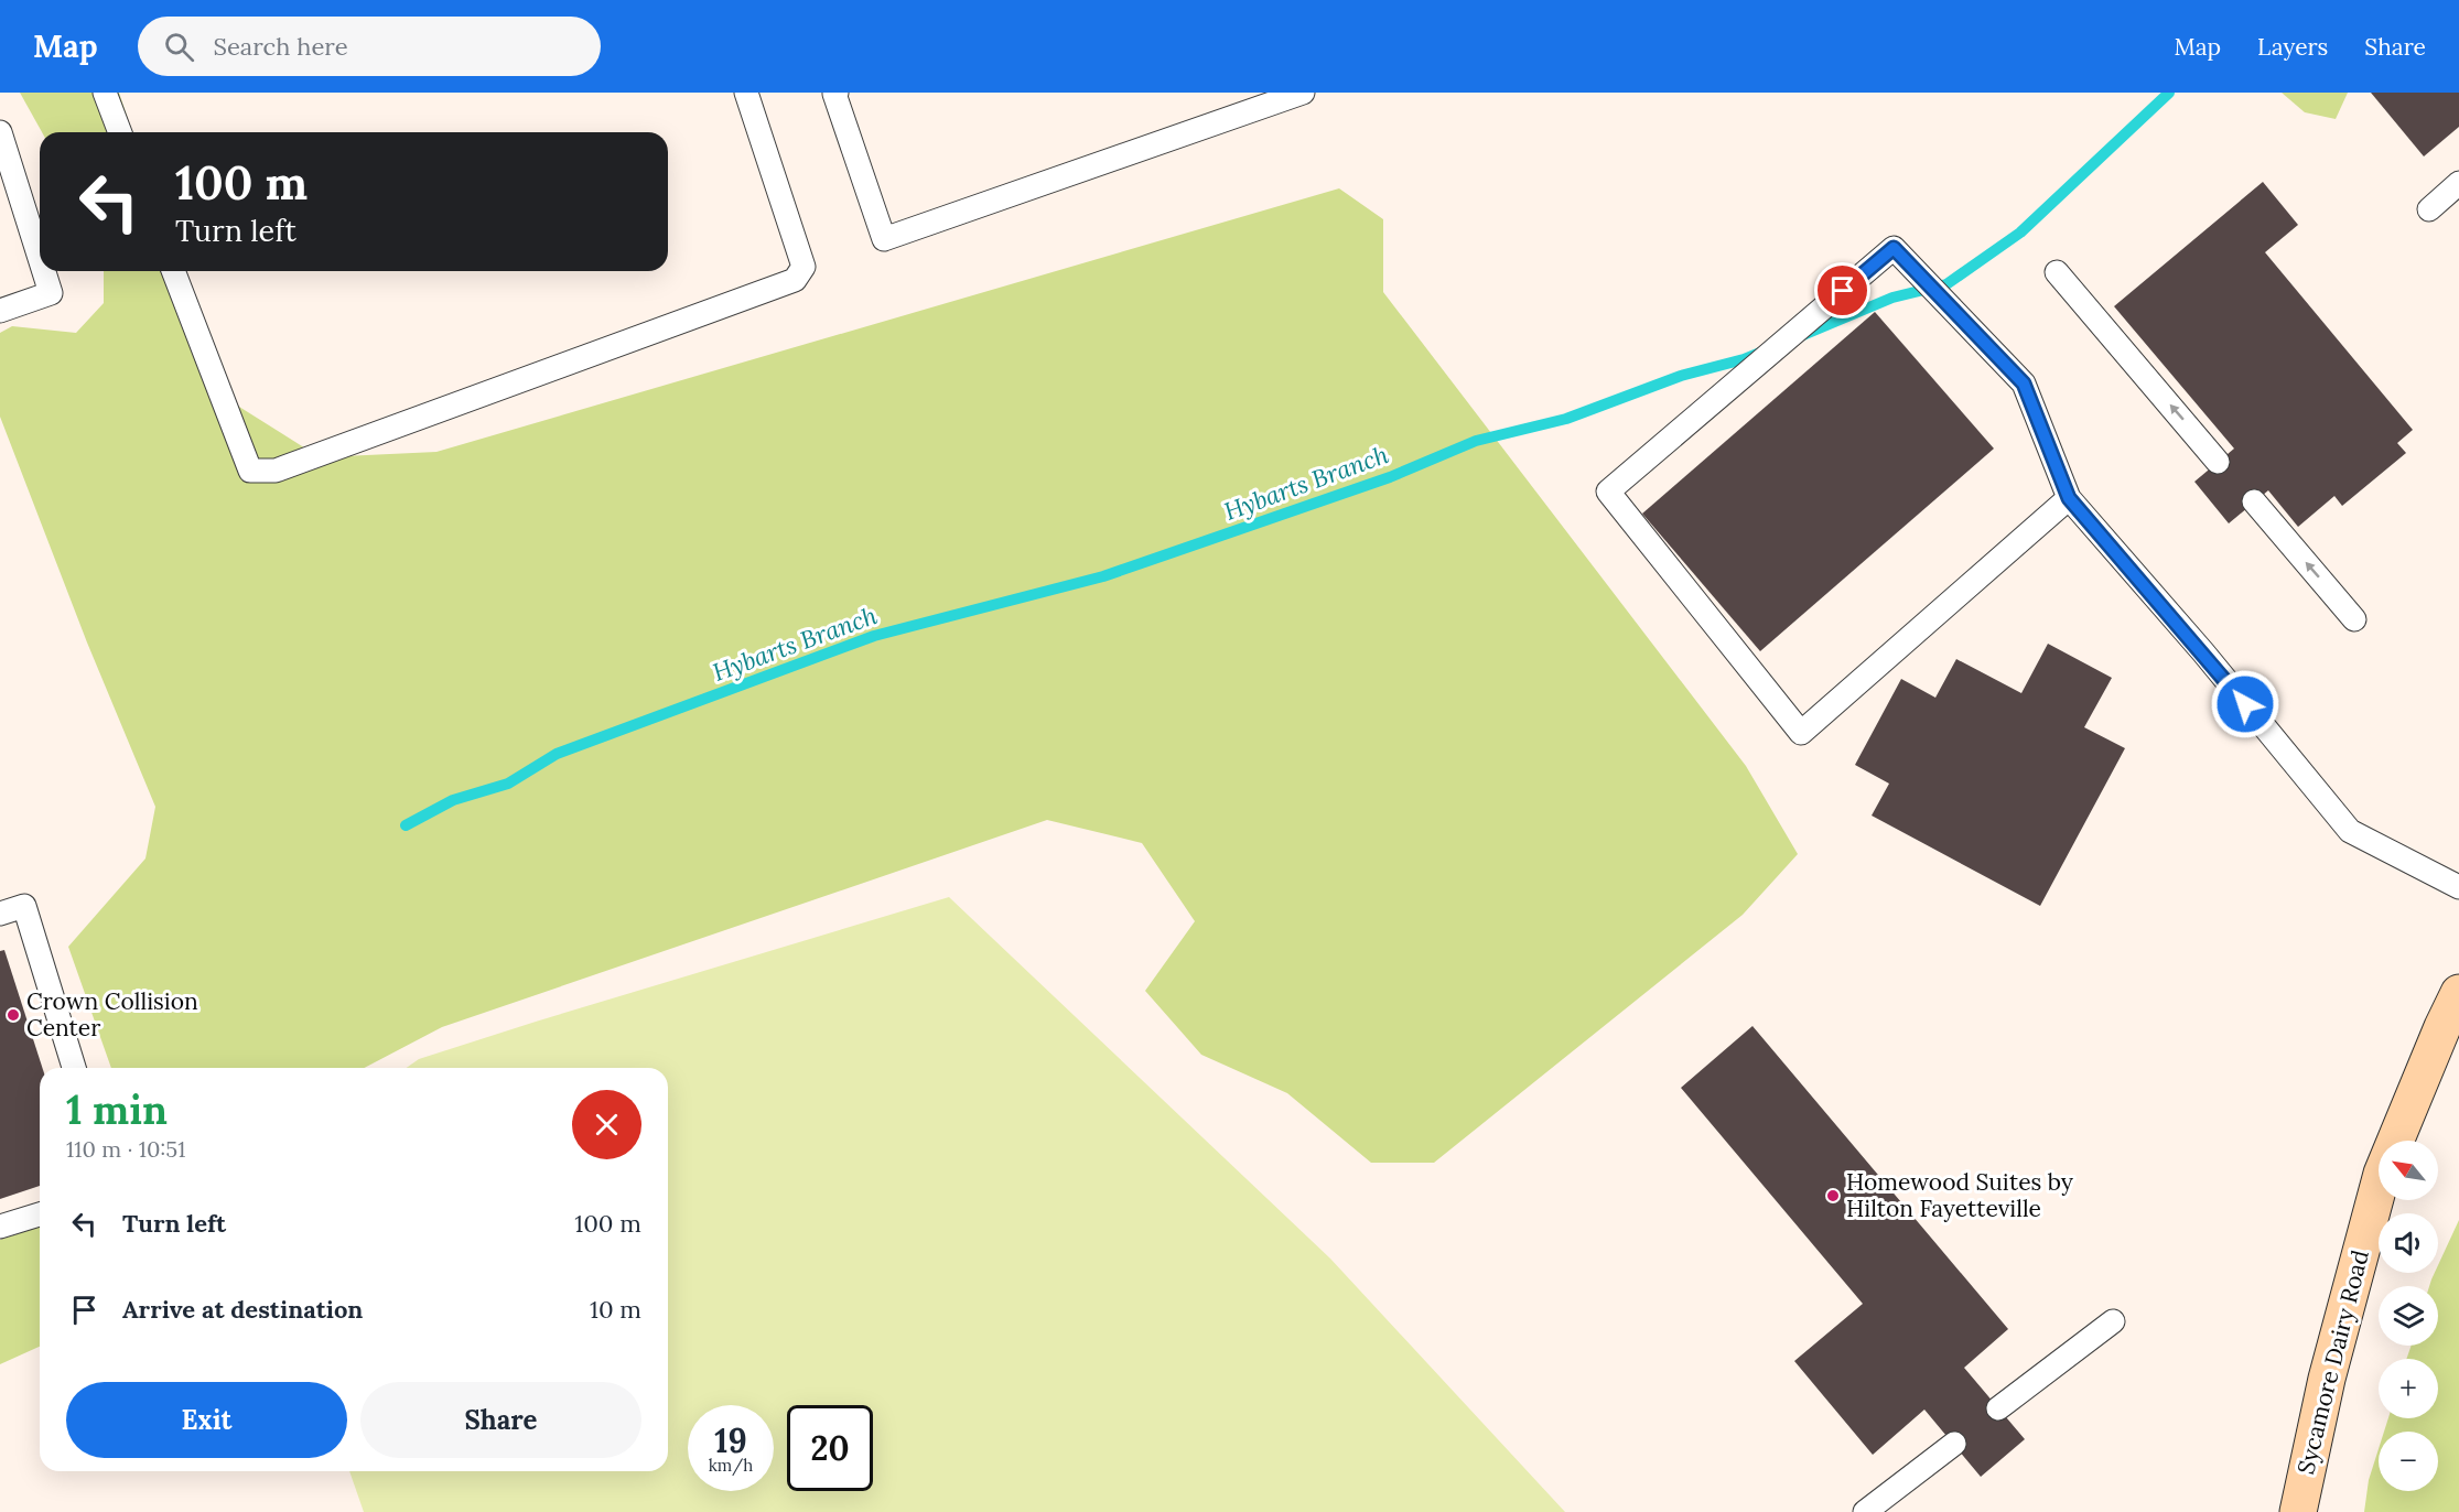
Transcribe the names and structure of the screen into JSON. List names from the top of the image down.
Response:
{
  "streets": {
    "main road": ["Sycamore Dairy Road"]
  },
  "water": ["Hybarts Branch"],
  "places": ["Crown Collision Center", "Homewood Suites by Hilton Fayetteville"],
  "north": "top left",
  "page": {
    "header": "Map",
    "search": "Search here",
    "nav": ["Map", "Layers", "Share"],
    "turn": ["100 m", "Turn left"],
    "heading": ["1 min", "110 m · 10:51"],
    "map_buttons": ["+", "−"],
    "list": [
      {
        "name": "Turn left",
        "value": "100 m"
      },
      {
        "name": "Arrive at destination",
        "value": "10 m"
      }
    ],
    "buttons": ["Exit", "Share"],
    "speed": "19 km/h",
    "limit": "20"
  }
}
